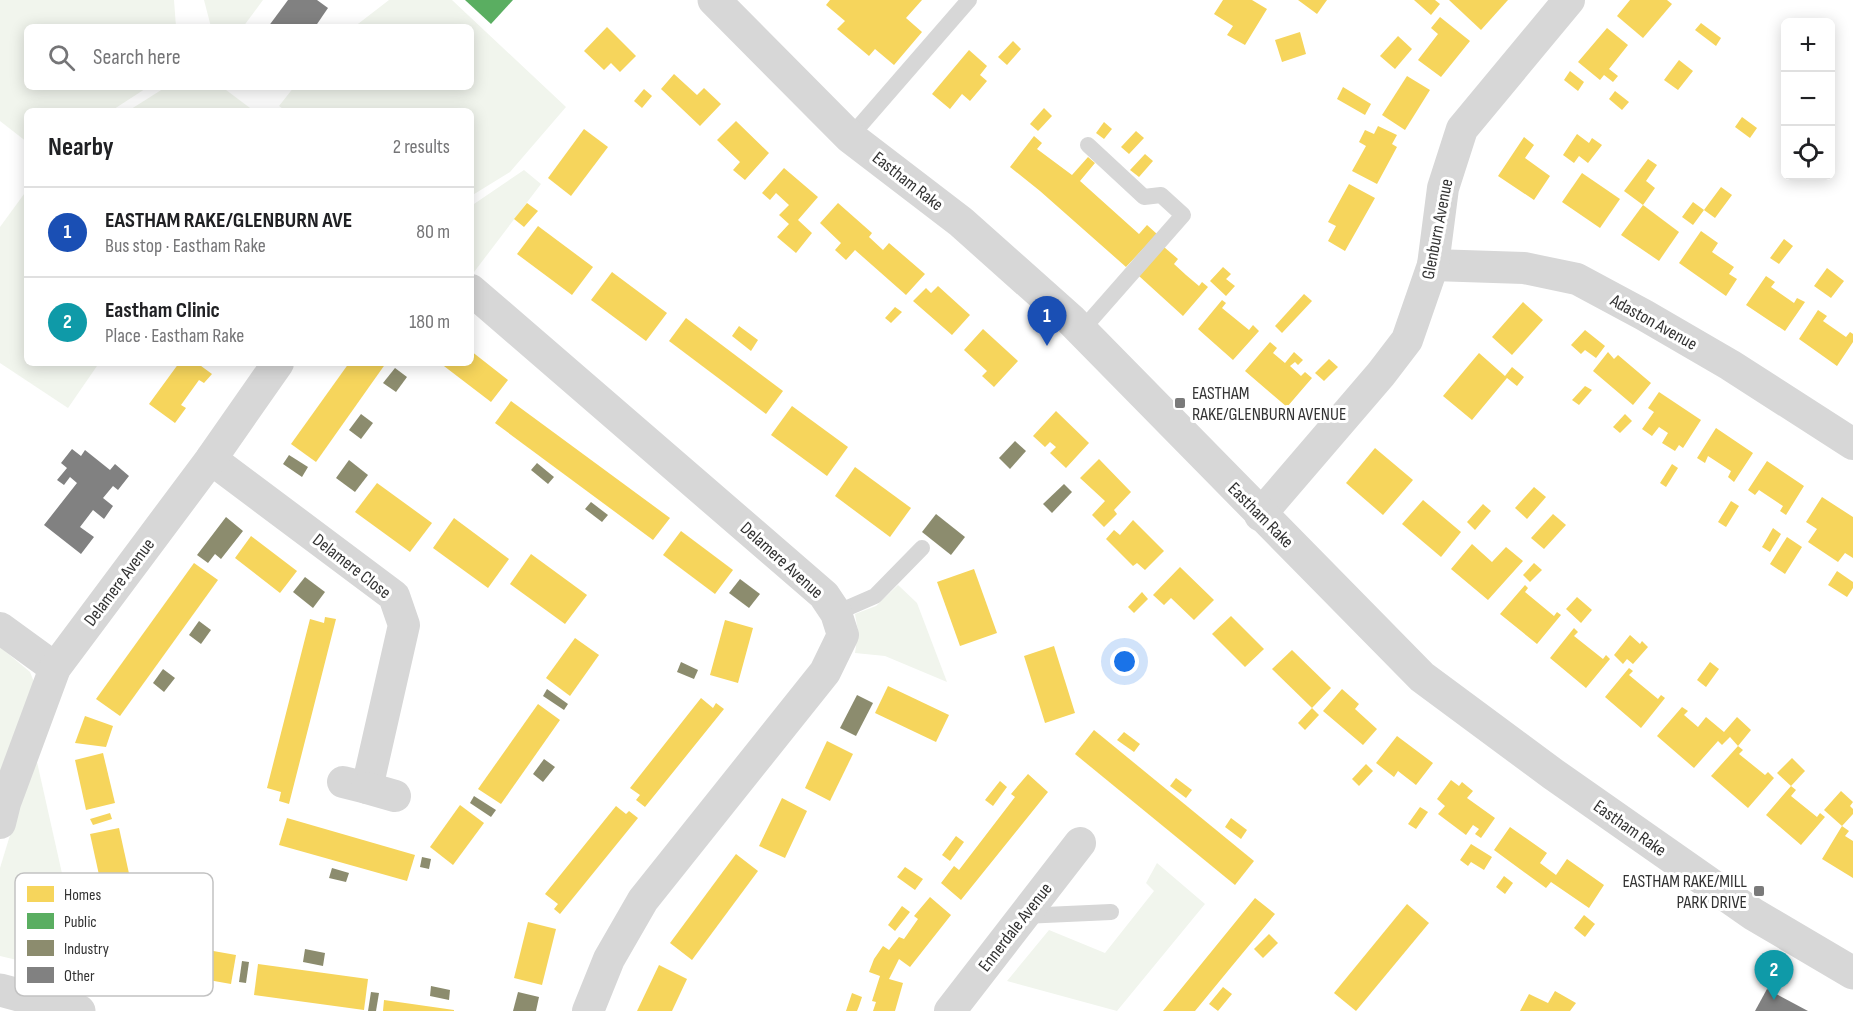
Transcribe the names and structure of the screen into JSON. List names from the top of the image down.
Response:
{
  "streets": {
    "street": [
      "Eastham Rake",
      "Glenburn Avenue",
      "Adaston Avenue",
      "Delamere Avenue",
      "Delamere Close",
      "Ennerdale Avenue"
    ]
  },
  "crossings": [
    ["Eastham Rake", "Glenburn Avenue"],
    ["Glenburn Avenue", "Adaston Avenue"],
    ["Delamere Avenue", "Delamere Close"]
  ],
  "places": {
    "transit": ["EASTHAM RAKE/GLENBURN AVENUE", "EASTHAM RAKE/MILL PARK DRIVE"]
  },
  "legend": [
    "Homes",
    "Public",
    "Industry",
    "Other"
  ],
  "page": {
    "map_buttons": ["+", "−"],
    "search": "Search here",
    "heading": ["Nearby", "2 results"],
    "list": [
      {
        "mark": "1",
        "name": "EASTHAM RAKE/GLENBURN AVE",
        "note": "Bus stop · Eastham Rake",
        "value": "80 m"
      },
      {
        "mark": "2",
        "name": "Eastham Clinic",
        "note": "Place · Eastham Rake",
        "value": "180 m"
      }
    ],
    "pins": ["1", "2"]
  }
}
